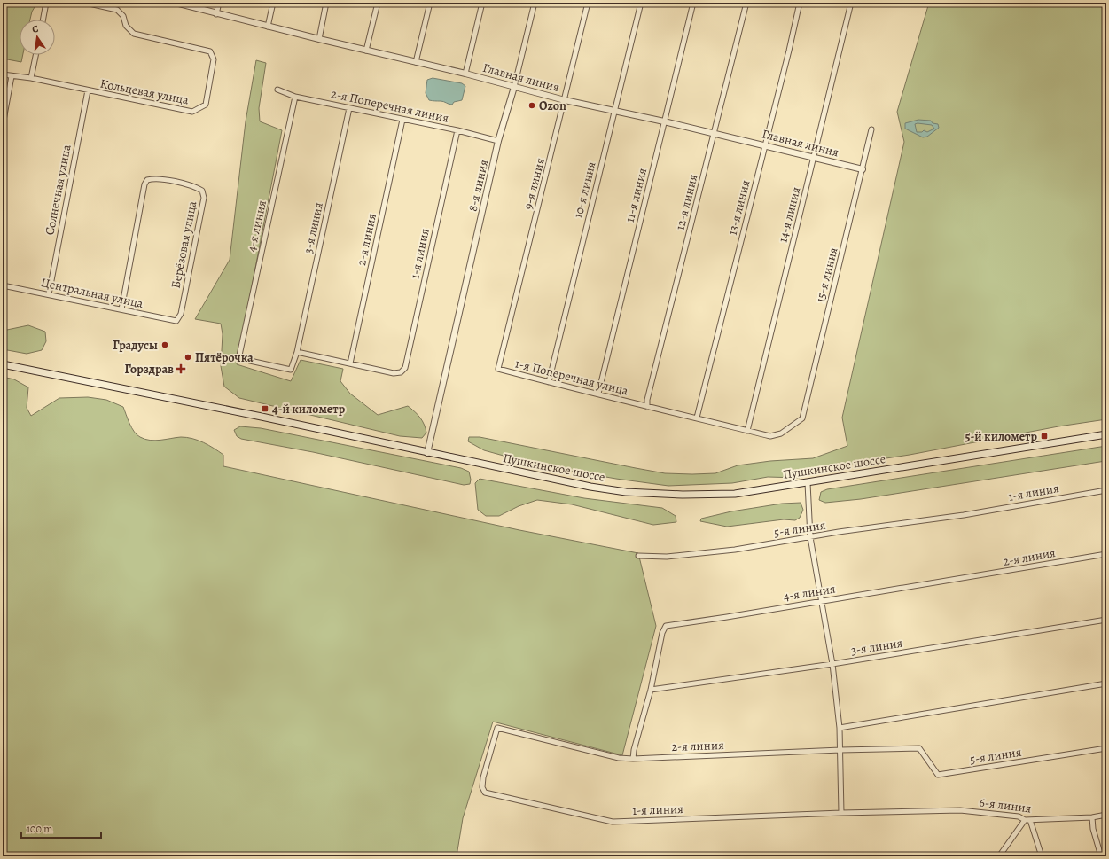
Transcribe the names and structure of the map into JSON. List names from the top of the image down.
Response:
{
  "streets": {
    "main road": ["Пушкинское шоссе"],
    "street": [
      "Главная линия",
      "Кольцевая улица",
      "2-я Поперечная линия",
      "9-я линия",
      "8-я линия",
      "Солнечная улица",
      "10-я линия",
      "11-я линия",
      "12-я линия",
      "13-я линия",
      "14-я линия",
      "4-я линия",
      "3-я линия",
      "2-я линия",
      "Берёзовая улица",
      "1-я линия",
      "15-я линия",
      "Центральная улица",
      "1-я Поперечная улица",
      "5-я линия",
      "6-я линия"
    ]
  },
  "crossings": [
    ["Главная линия", "9-я линия"],
    ["Главная линия", "8-я линия"],
    ["Главная линия", "10-я линия"],
    ["Главная линия", "11-я линия"],
    ["Главная линия", "12-я линия"],
    ["Главная линия", "13-я линия"],
    ["Главная линия", "14-я линия"],
    ["Главная линия", "15-я линия"],
    ["Кольцевая улица", "Солнечная улица"],
    ["2-я Поперечная линия", "8-я линия"],
    ["2-я Поперечная линия", "4-я линия"],
    ["2-я Поперечная линия", "3-я линия"],
    ["2-я Поперечная линия", "2-я линия"],
    ["2-я Поперечная линия", "1-я линия"],
    ["9-я линия", "1-я Поперечная улица"],
    ["8-я линия", "Пушкинское шоссе"],
    ["Солнечная улица", "Центральная улица"],
    ["10-я линия", "1-я Поперечная улица"],
    ["11-я линия", "1-я Поперечная улица"],
    ["12-я линия", "1-я Поперечная улица"],
    ["13-я линия", "1-я Поперечная улица"],
    ["14-я линия", "1-я Поперечная улица"],
    ["4-я линия", "3-я линия"],
    ["4-я линия", "2-я линия"],
    ["2-я линия", "1-я линия"],
    ["2-я линия", "5-я линия"],
    ["Берёзовая улица", "Центральная улица"],
    ["1-я линия", "5-я линия"],
    ["1-я линия", "6-я линия"],
    ["15-я линия", "1-я Поперечная улица"]
  ],
  "places": {
    "other": ["Ozon", "Градусы", "Пятёрочка"],
    "health": ["Горздрав"],
    "transit": ["4-й километр", "5-й километр"]
  },
  "scale_bar": "100 m",
  "north": "top"
}
